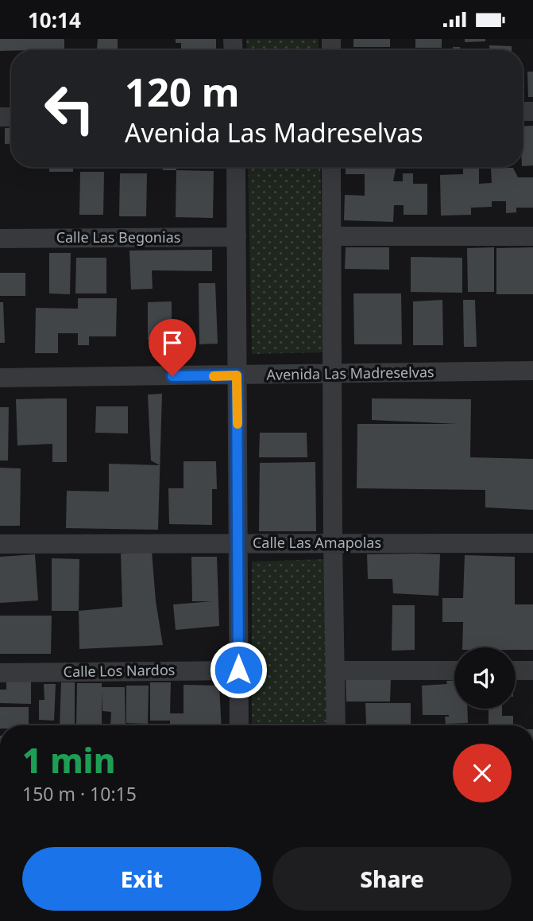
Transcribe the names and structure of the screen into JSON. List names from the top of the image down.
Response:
{
  "streets": {
    "street": [
      "Calle Las Begonias",
      "Avenida Las Madreselvas",
      "Calle Las Amapolas",
      "Calle Los Nardos"
    ]
  },
  "page": {
    "status": "10:14",
    "turn": ["120 m", "Avenida Las Madreselvas"],
    "heading": ["1 min", "150 m · 10:15"],
    "buttons": ["Exit", "Share"]
  }
}
